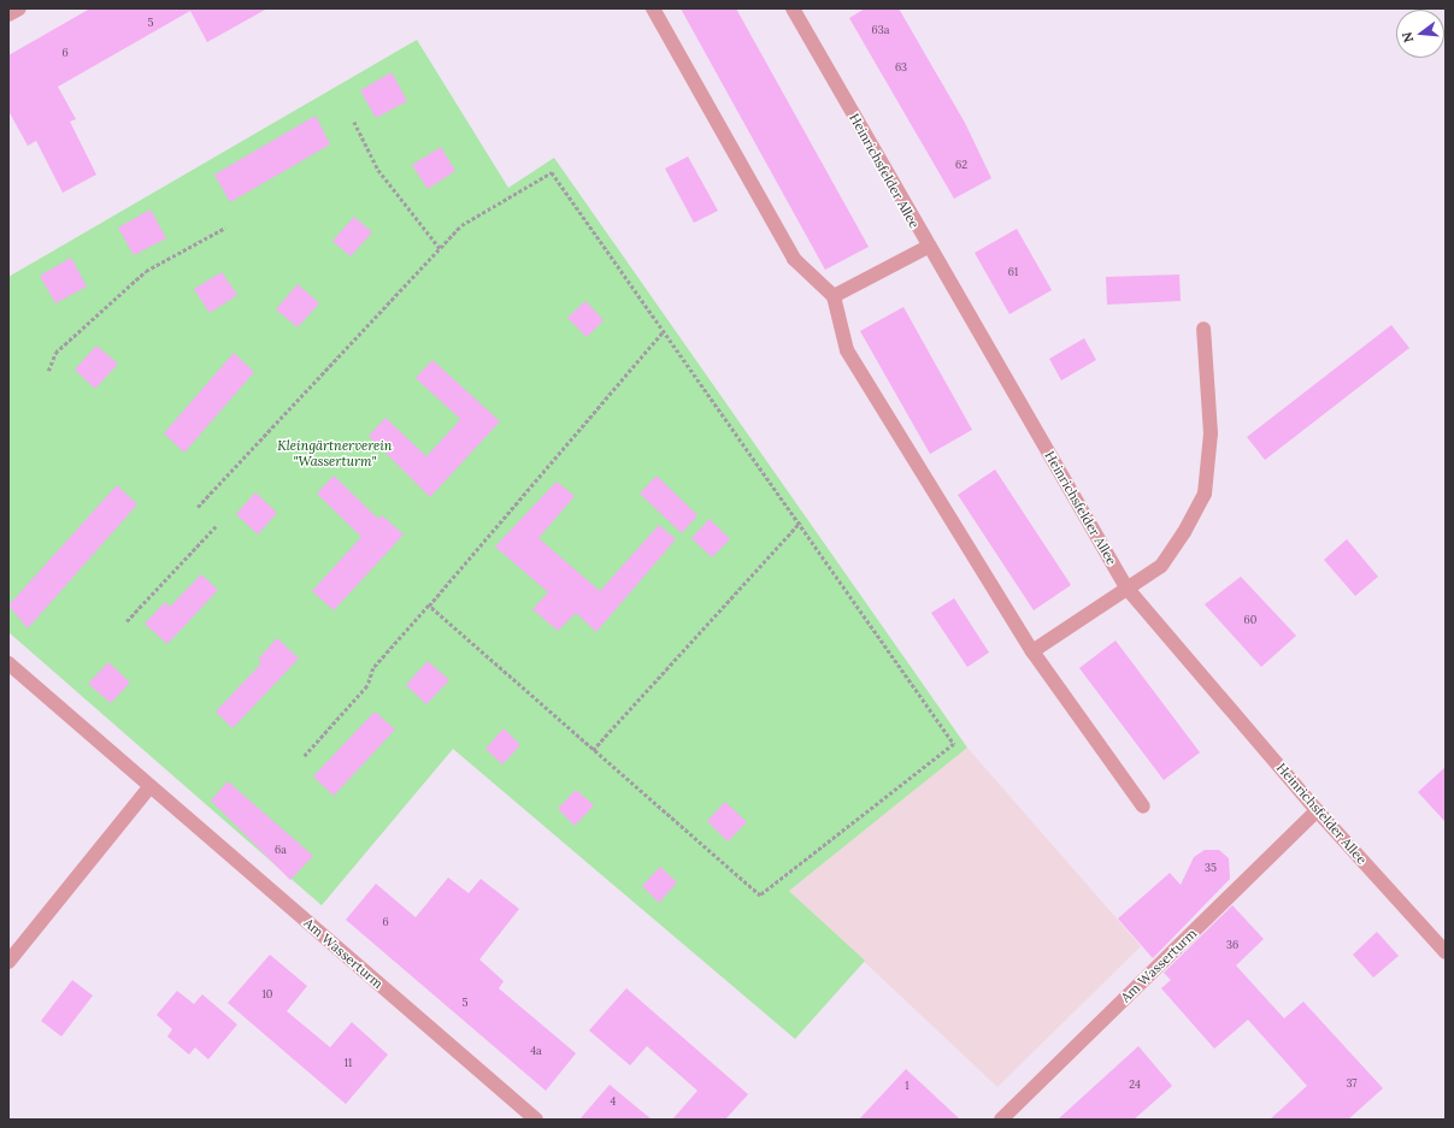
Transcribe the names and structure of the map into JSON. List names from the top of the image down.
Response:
{
  "streets": {
    "street": ["Heinrichsfelder Allee", "Am Wasserturm"]
  },
  "crossings": [
    ["Heinrichsfelder Allee", "Am Wasserturm"]
  ],
  "parks": ["Kleingärtnerverein \"Wasserturm\""],
  "house_numbers": [
    "5",
    "63a",
    "6",
    "63",
    "62",
    "61",
    "60",
    "6a",
    "35",
    "6",
    "36",
    "10",
    "5",
    "4a",
    "11",
    "37",
    "24",
    "1",
    "4"
  ],
  "north": "left"
}
